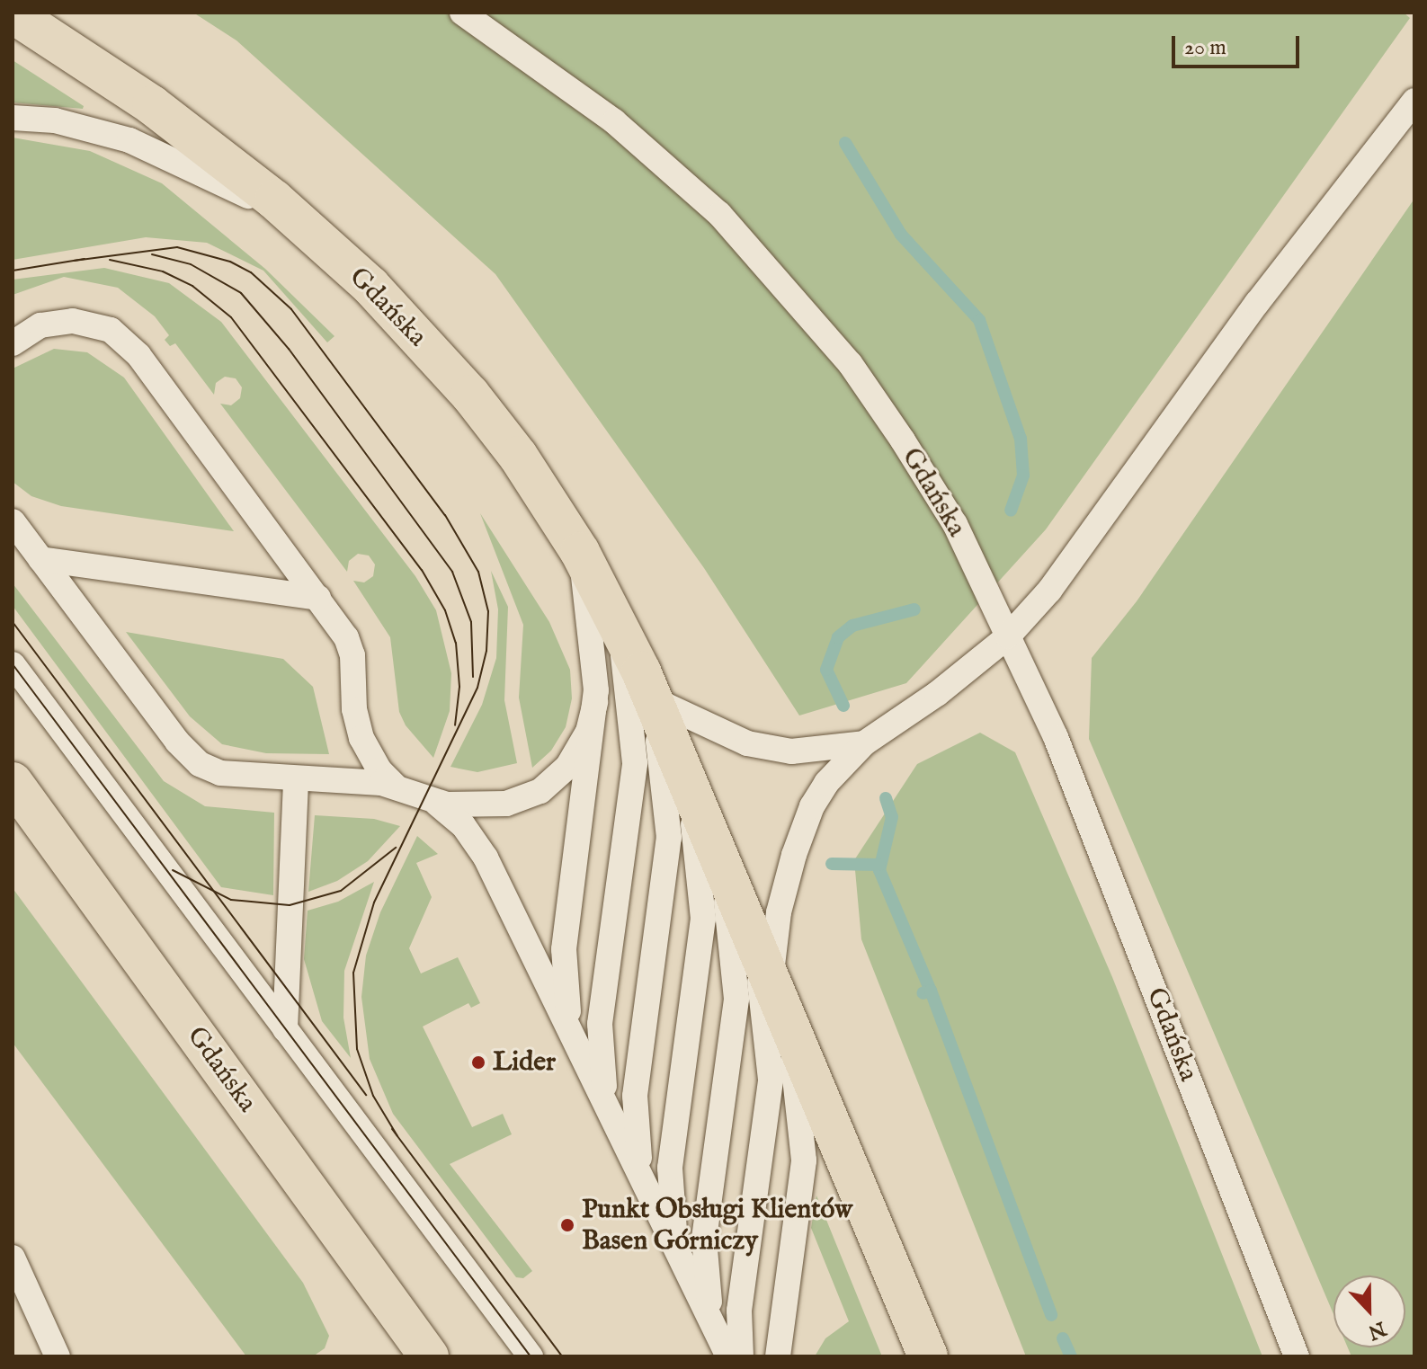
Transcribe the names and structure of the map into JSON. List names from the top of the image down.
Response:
{
  "streets": {
    "main road": ["Gdańska"]
  },
  "places": ["Lider", "Punkt Obsługi Klientów Basen Górniczy"],
  "scale_bar": "20 m",
  "north": "bottom"
}
